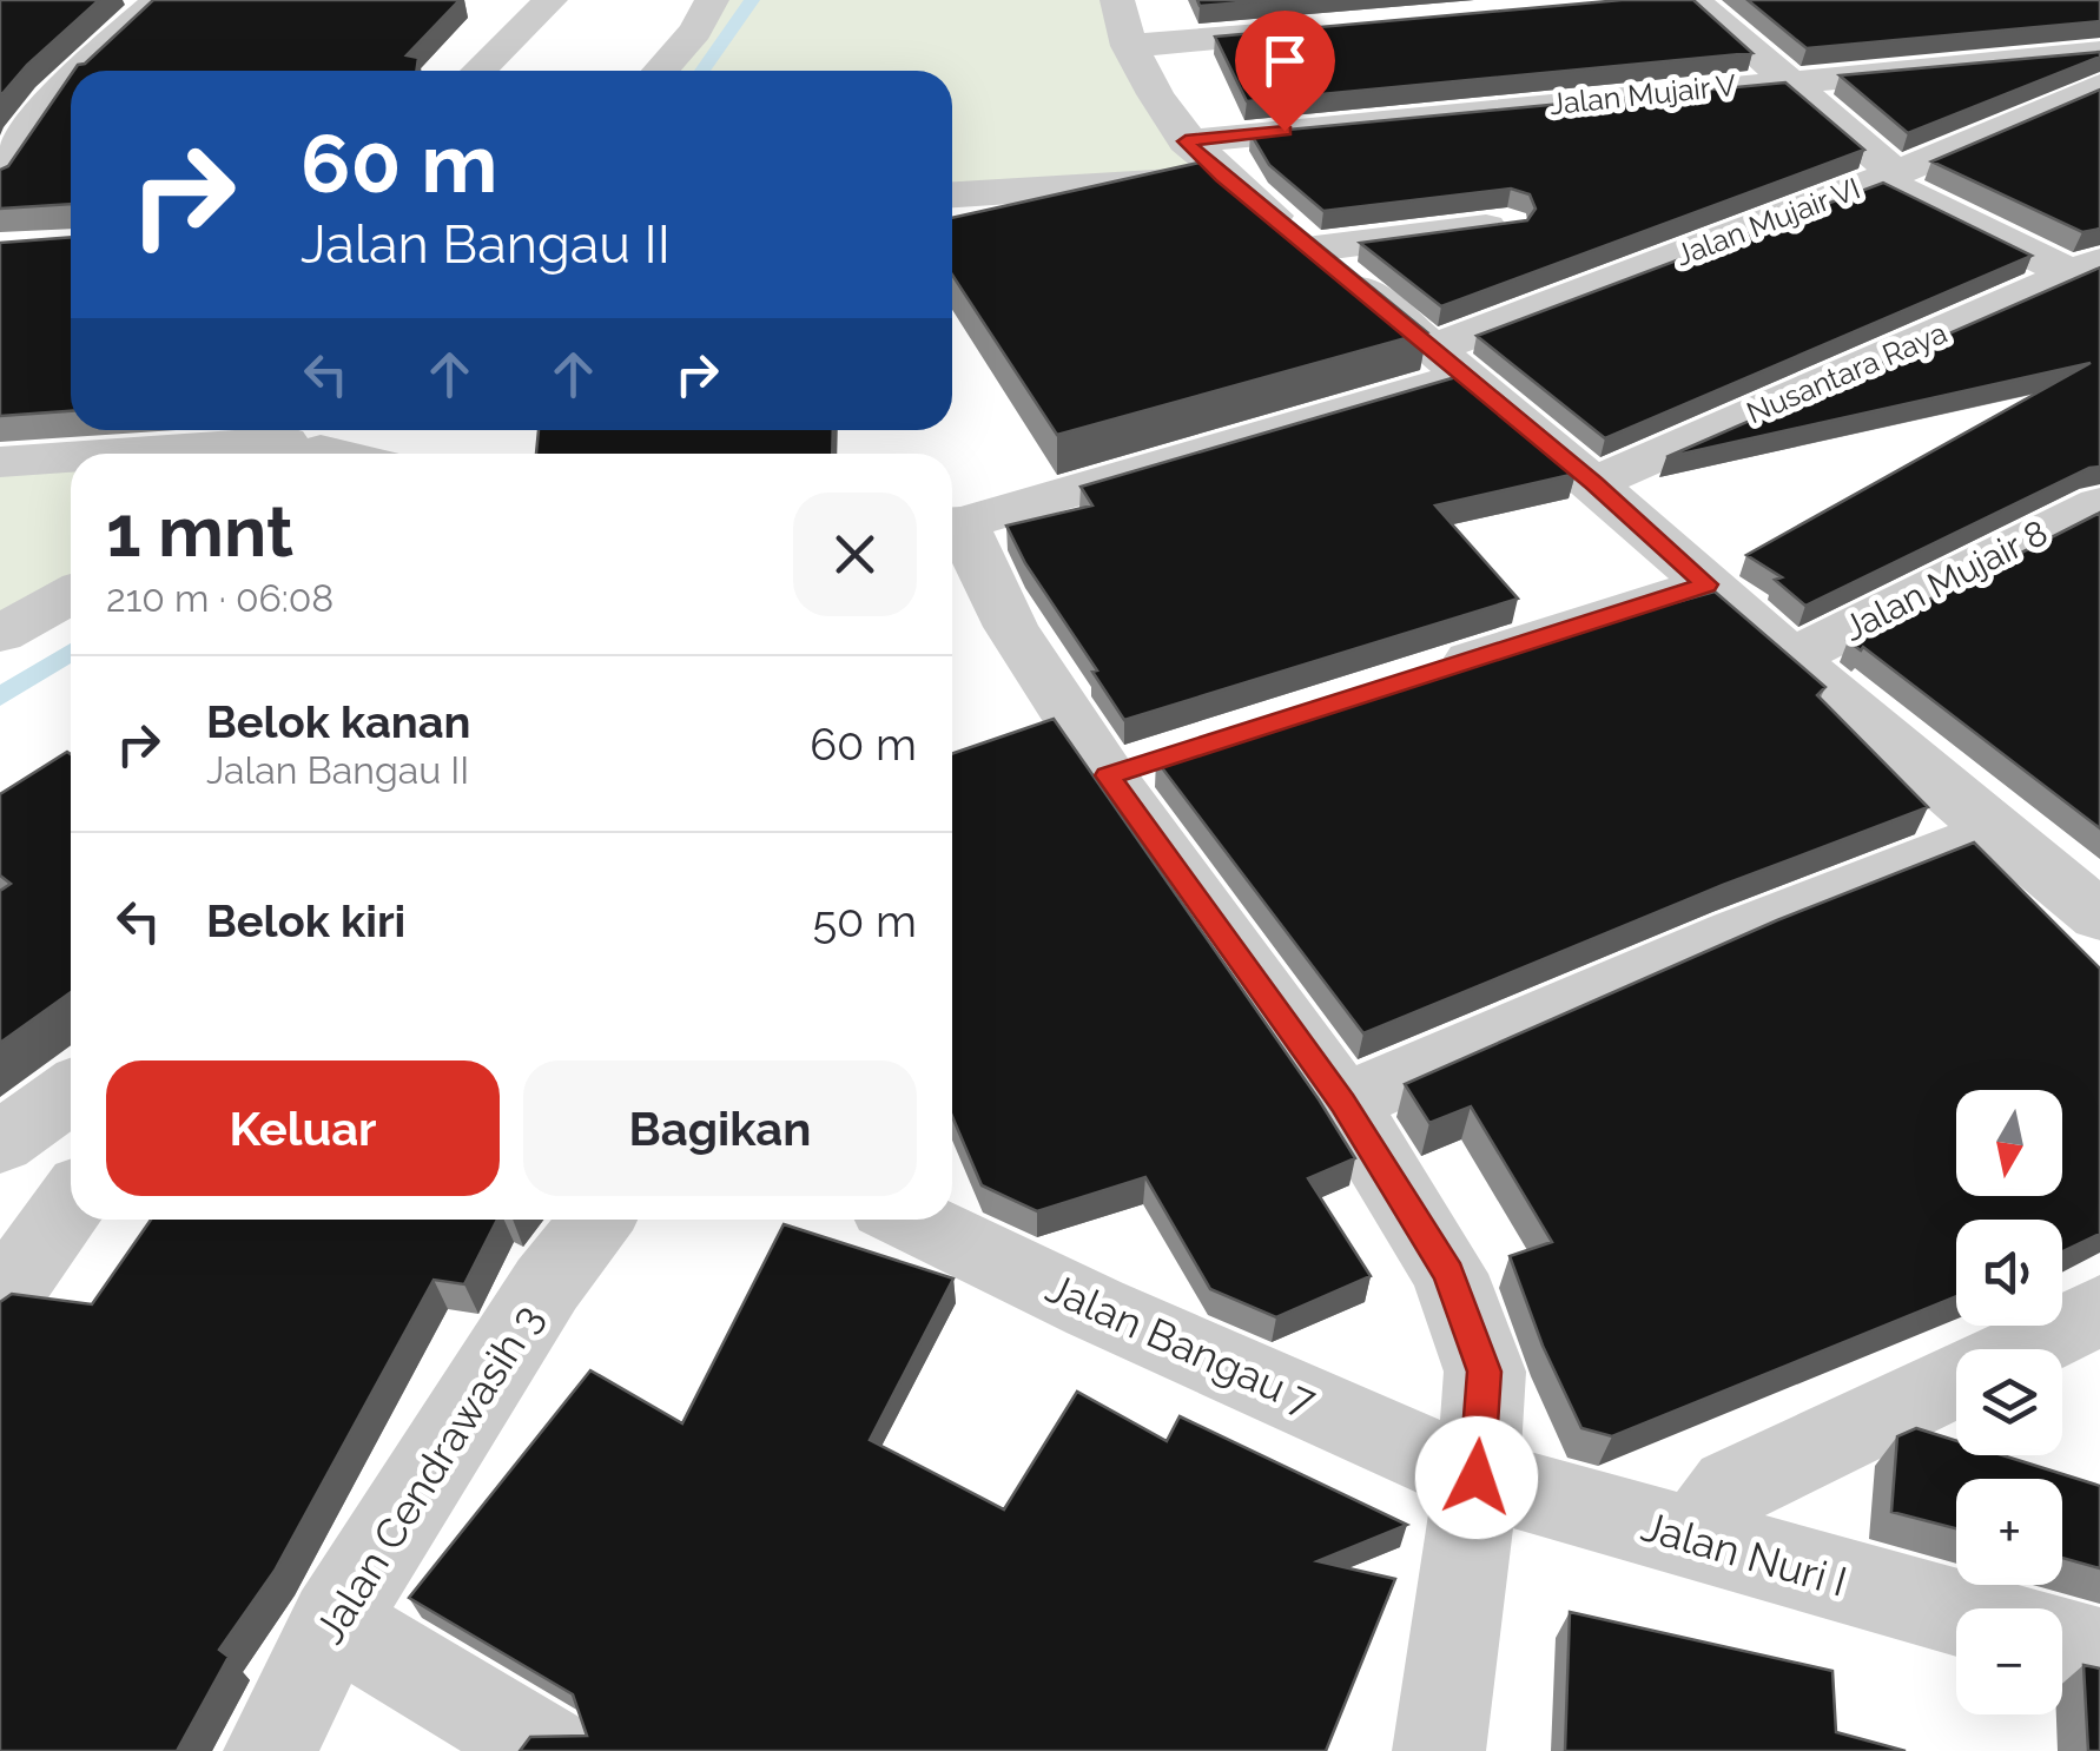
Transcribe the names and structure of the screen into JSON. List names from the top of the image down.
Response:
{
  "streets": {
    "street": [
      "Jalan Mujair V",
      "Jalan Mujair VI",
      "Nusantara Raya",
      "Jalan Mujair 8",
      "Jalan Bangau 7",
      "Jalan Cendrawasih 3",
      "Jalan Nuri I"
    ]
  },
  "crossings": [
    ["Jalan Bangau 7", "Jalan Nuri I"]
  ],
  "north": "bottom",
  "page": {
    "turn": ["60 m", "Jalan Bangau II"],
    "heading": ["1 mnt", "210 m · 06:08"],
    "list": [
      {
        "name": "Belok kanan",
        "note": "Jalan Bangau II",
        "value": "60 m"
      },
      {
        "name": "Belok kiri",
        "value": "50 m"
      }
    ],
    "buttons": ["Keluar", "Bagikan"],
    "map_buttons": ["+", "−"]
  }
}
